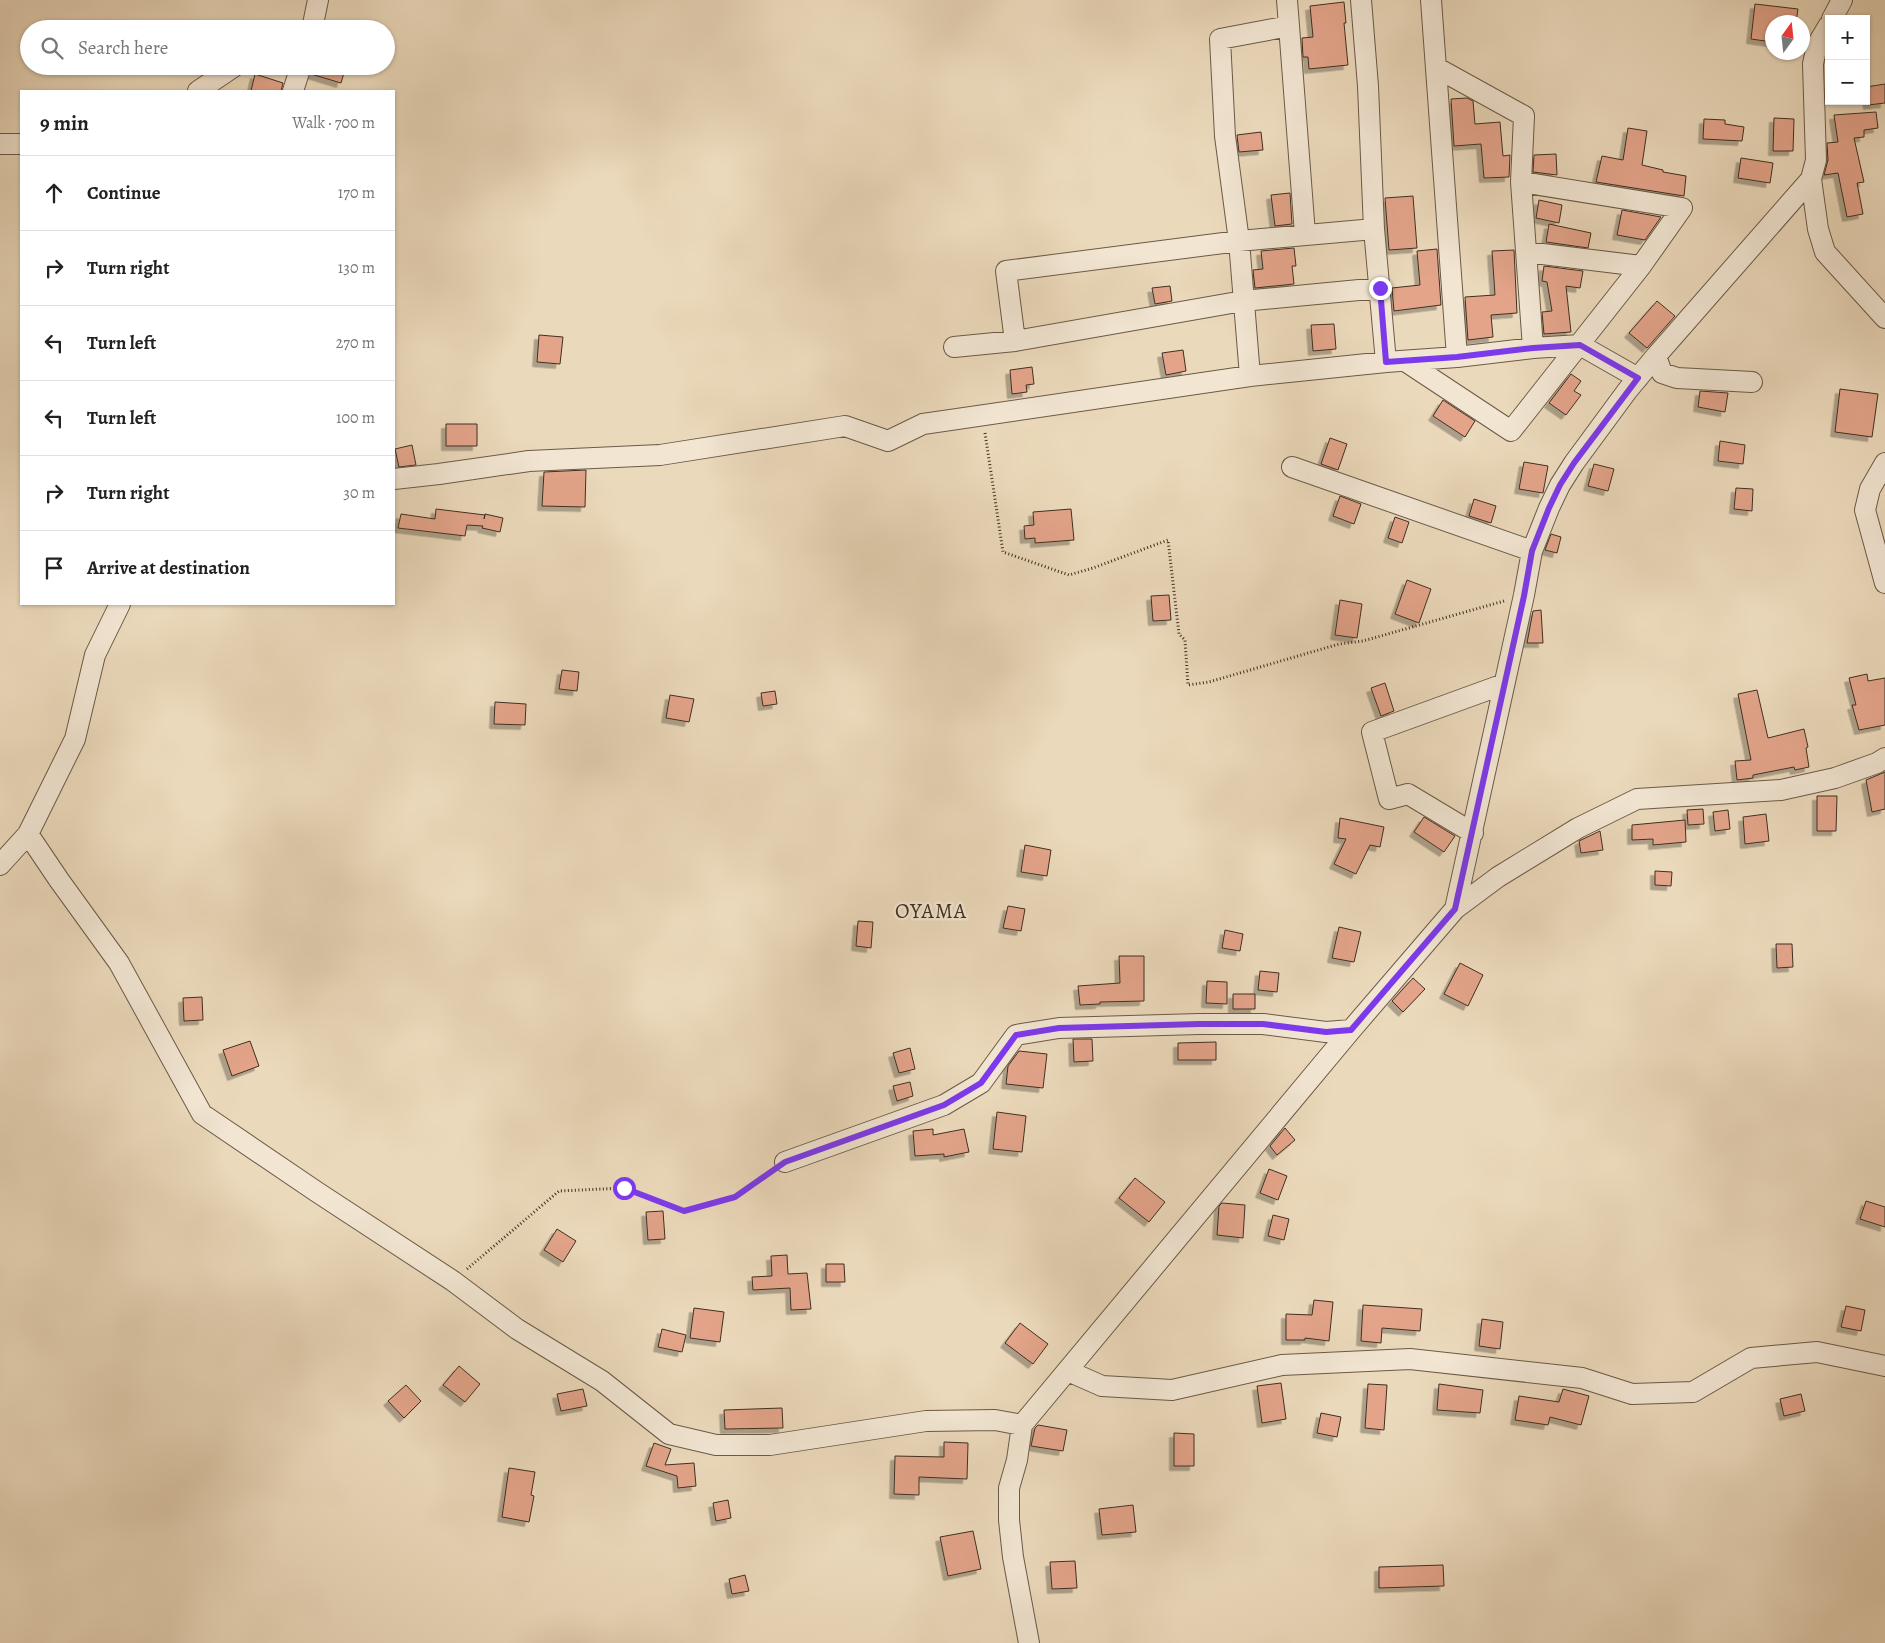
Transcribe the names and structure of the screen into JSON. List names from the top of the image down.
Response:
{
  "districts": ["OYAMA"],
  "north": "top",
  "page": {
    "map_buttons": ["+", "−"],
    "search": "Search here",
    "heading": ["9 min", "Walk · 700 m"],
    "list": [
      ["Continue", "170 m"],
      ["Turn right", "130 m"],
      ["Turn left", "270 m"],
      ["Turn left", "100 m"],
      ["Turn right", "30 m"],
      "Arrive at destination"
    ]
  }
}
